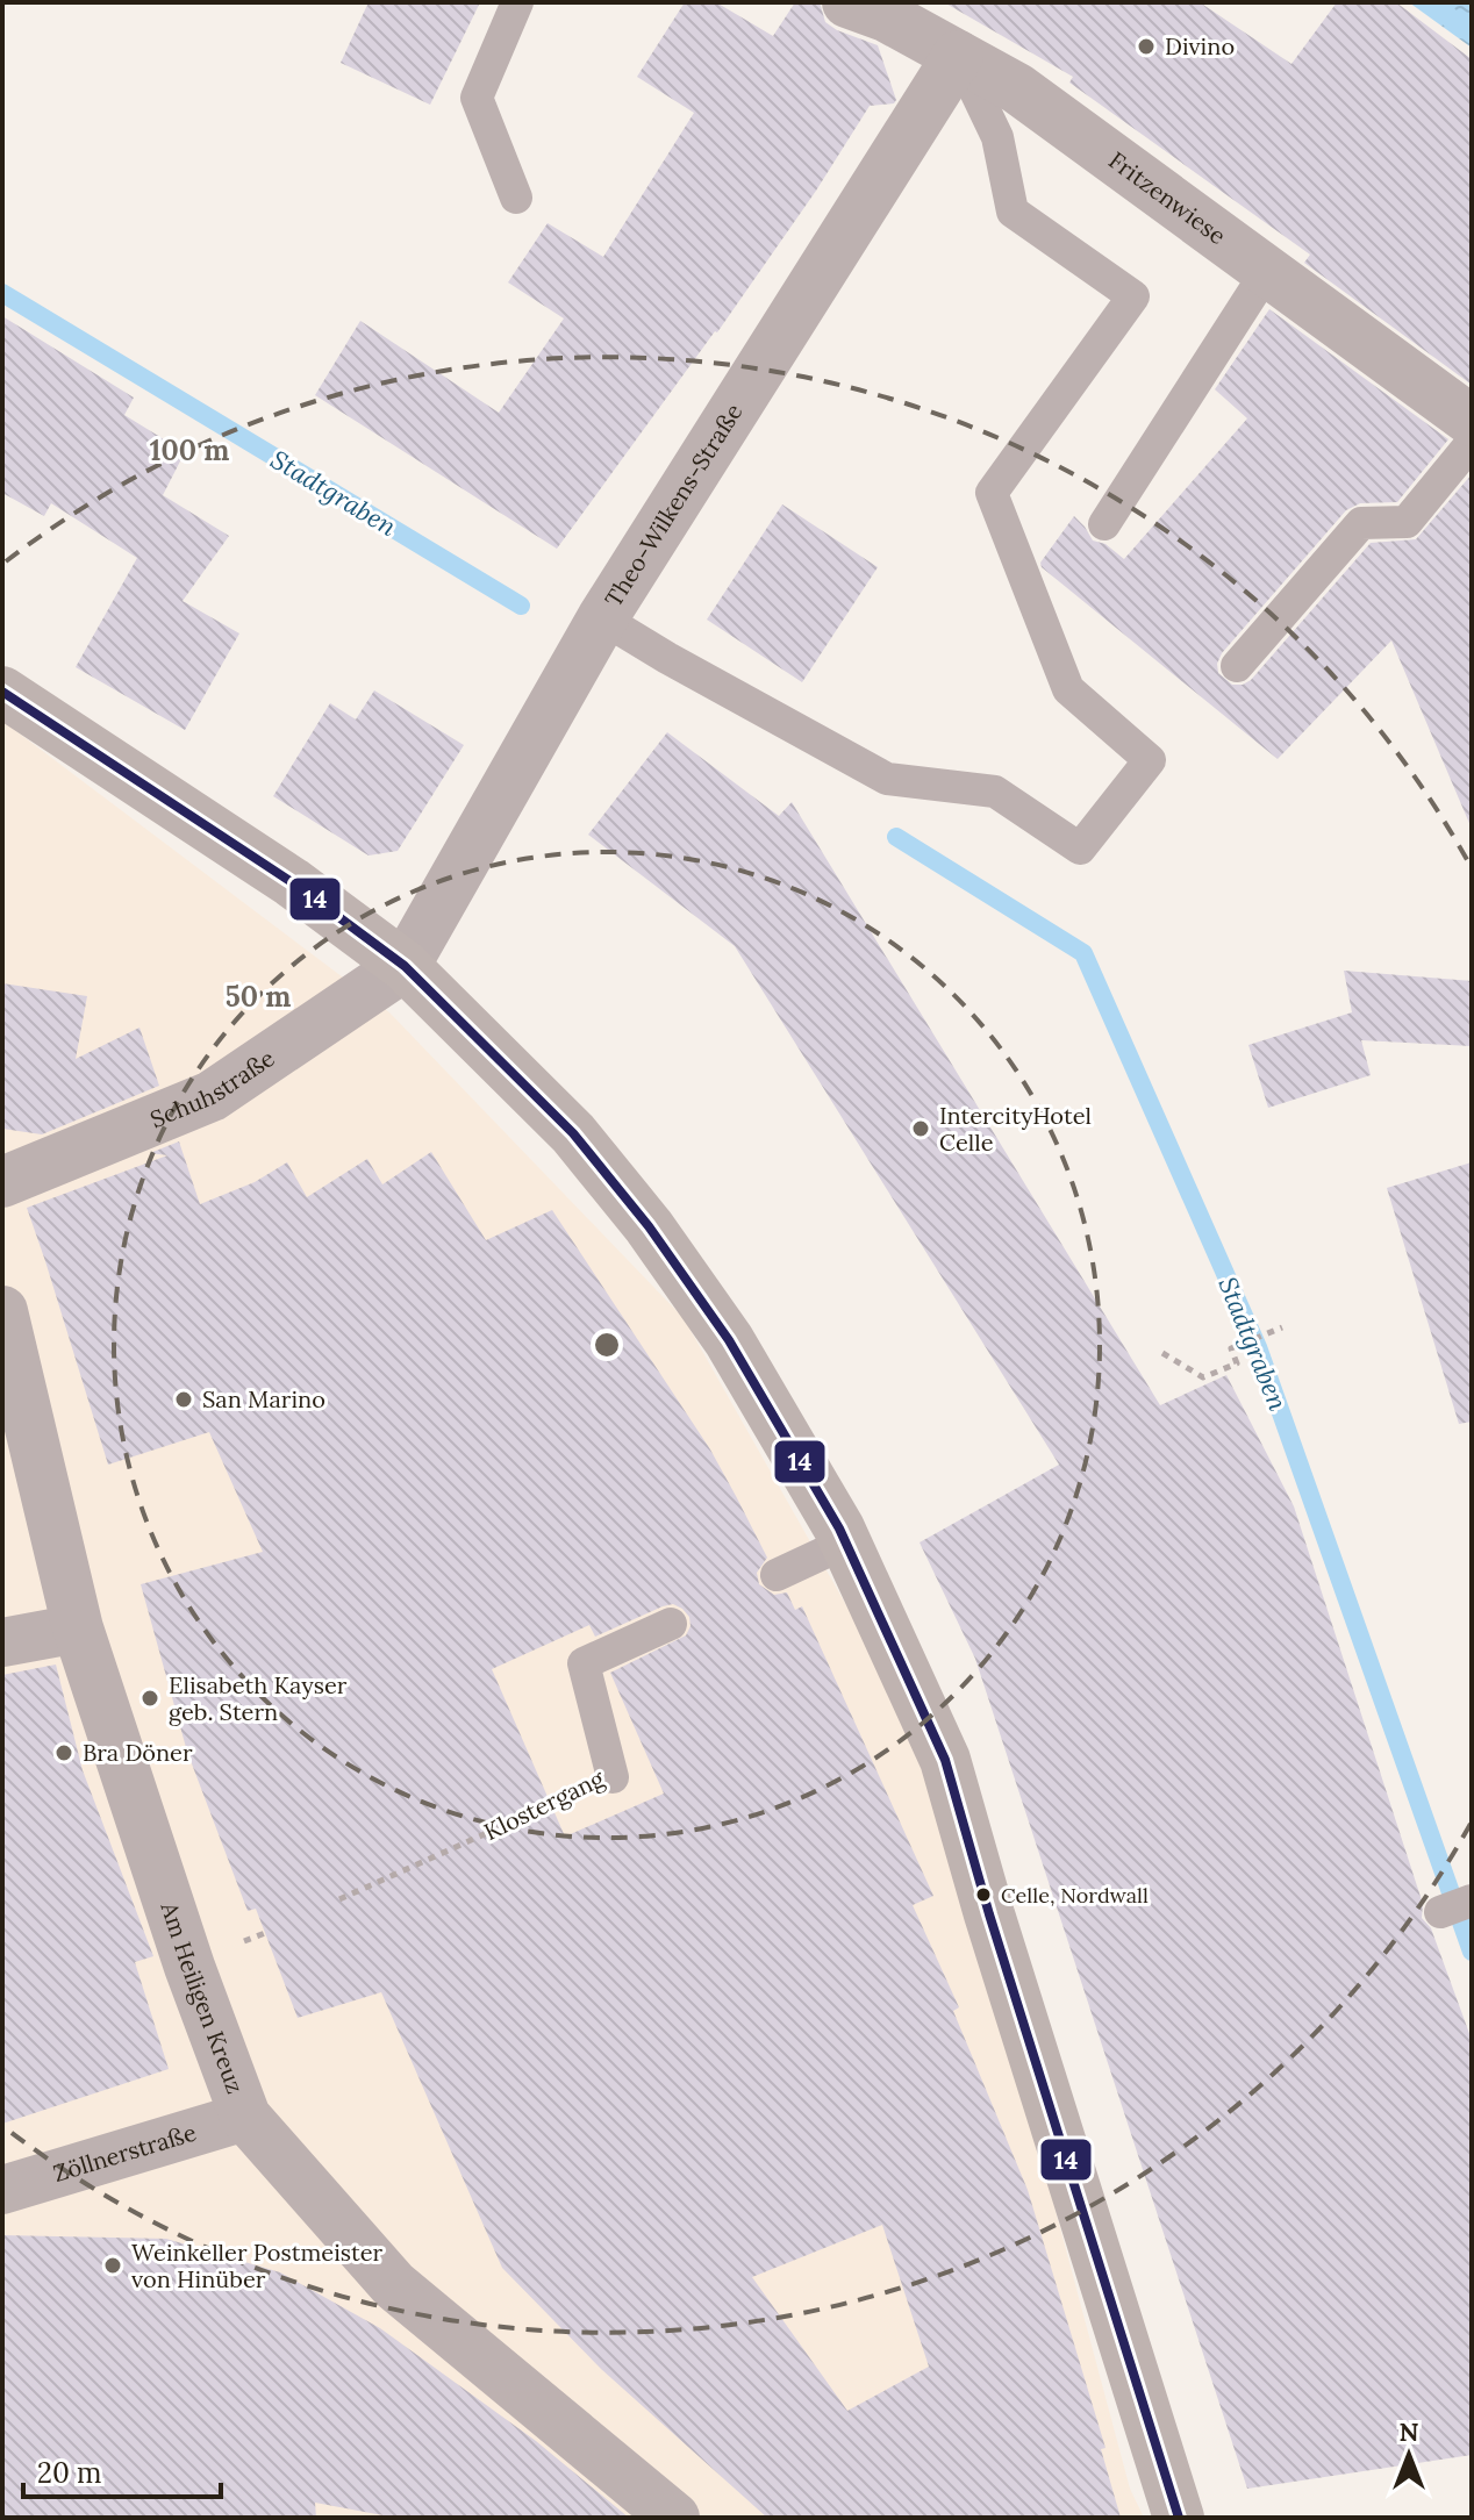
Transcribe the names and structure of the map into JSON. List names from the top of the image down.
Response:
{
  "streets": {
    "street": [
      "Fritzenwiese",
      "Theo-Wilkens-Straße",
      "Schuhstraße",
      "Am Heiligen Kreuz",
      "Zöllnerstraße"
    ],
    "lane": ["Klostergang"]
  },
  "crossings": [
    ["Fritzenwiese", "Theo-Wilkens-Straße"],
    ["Theo-Wilkens-Straße", "Schuhstraße"],
    ["Am Heiligen Kreuz", "Zöllnerstraße"]
  ],
  "water": ["Stadtgraben"],
  "places": [
    "Divino",
    "IntercityHotel Celle",
    "San Marino",
    "Elisabeth Kayser geb. Stern",
    "Bra Döner",
    "Celle, Nordwall",
    "Weinkeller Postmeister von Hinüber"
  ],
  "lines": ["transit line 14"],
  "scale_bar": "20 m",
  "north": "top",
  "rings": ["100 m", "50 m"]
}
